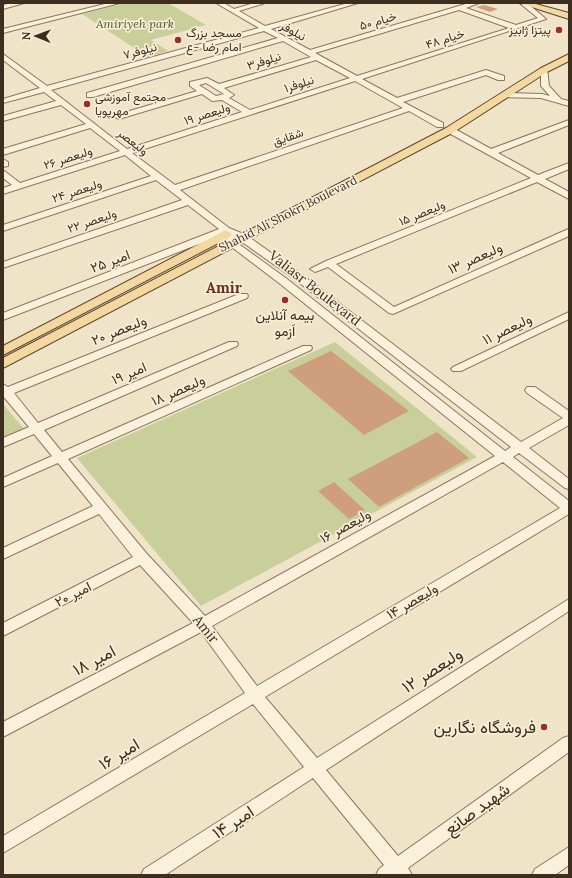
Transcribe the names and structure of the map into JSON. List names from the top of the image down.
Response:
{
  "streets": {
    "main road": ["Shahid Ali Shokri Boulevard"],
    "street": [
      "خیام ۵۰",
      "نیلوفر",
      "خیام ۴۸",
      "نیلوفر۷",
      "نیلوفر۳",
      "نیلوفر۱",
      "ولیعصر ۱۹",
      "شقایق",
      "ولیعصر",
      "ولیعصر ۲۶",
      "ولیعصر ۲۴",
      "ولیعصر ۱۵",
      "ولیعصر ۲۲",
      "ولیعصر ۱۳",
      "امیر ۲۵",
      "Valiasr Boulevard",
      "ولیعصر ۱۱",
      "ولیعصر ۲۰",
      "امیر ۱۹",
      "ولیعصر ۱۸",
      "ولیعصر ۱۶",
      "امیر ۲۰",
      "ولیعصر ۱۴",
      "Amir",
      "امیر ۱۸",
      "ولیعصر ۱۲",
      "امیر ۱۶",
      "شهید صانع",
      "امیر ۱۴"
    ]
  },
  "crossings": [
    ["خیام ۵۰", "نیلوفر"],
    ["نیلوفر", "خیام ۴۸"],
    ["نیلوفر", "نیلوفر۷"],
    ["نیلوفر", "نیلوفر۳"],
    ["نیلوفر", "نیلوفر۱"],
    ["نیلوفر", "شقایق"],
    ["نیلوفر", "ولیعصر ۱۵"],
    ["نیلوفر", "Shahid Ali Shokri Boulevard"],
    ["خیام ۴۸", "نیلوفر۱"],
    ["نیلوفر۷", "ولیعصر"],
    ["نیلوفر۱", "ولیعصر ۱۹"],
    ["ولیعصر ۱۹", "ولیعصر"],
    ["ولیعصر ۱۹", "ولیعصر ۲۶"],
    ["شقایق", "ولیعصر"],
    ["ولیعصر", "ولیعصر ۲۶"],
    ["ولیعصر", "ولیعصر ۲۴"],
    ["ولیعصر", "Shahid Ali Shokri Boulevard"],
    ["ولیعصر", "ولیعصر ۲۲"],
    ["ولیعصر", "امیر ۲۵"],
    ["ولیعصر", "Valiasr Boulevard"],
    ["ولیعصر ۱۵", "ولیعصر ۱۳"],
    ["Shahid Ali Shokri Boulevard", "امیر ۲۵"],
    ["Shahid Ali Shokri Boulevard", "Valiasr Boulevard"],
    ["امیر ۲۵", "Valiasr Boulevard"],
    ["Valiasr Boulevard", "ولیعصر ۱۶"],
    ["Valiasr Boulevard", "ولیعصر ۱۴"],
    ["ولیعصر ۲۰", "Amir"],
    ["امیر ۱۹", "Amir"],
    ["ولیعصر ۱۸", "Amir"],
    ["ولیعصر ۱۶", "Amir"],
    ["ولیعصر ۱۶", "امیر ۱۸"],
    ["امیر ۲۰", "Amir"],
    ["ولیعصر ۱۴", "Amir"],
    ["ولیعصر ۱۴", "امیر ۱۶"],
    ["Amir", "امیر ۱۸"],
    ["Amir", "ولیعصر ۱۲"],
    ["Amir", "امیر ۱۶"],
    ["Amir", "شهید صانع"],
    ["Amir", "امیر ۱۴"],
    ["ولیعصر ۱۲", "امیر ۱۴"]
  ],
  "districts": ["Amir"],
  "parks": ["Amiriyeh park"],
  "places": [
    "پیتزا ژابیز",
    "مسجد بزرگ امام رضا -ع",
    "مجتمع آموزشی مهرپویا",
    "بیمه آنلاین اَزمو",
    "فروشگاه نگارین"
  ],
  "north": "left"
}
